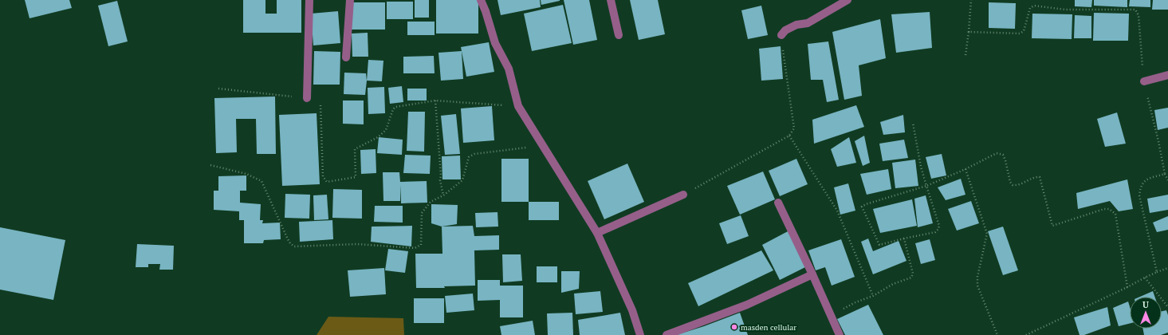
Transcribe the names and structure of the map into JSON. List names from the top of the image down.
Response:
{
  "places": ["masden cellular"],
  "north": "top"
}
